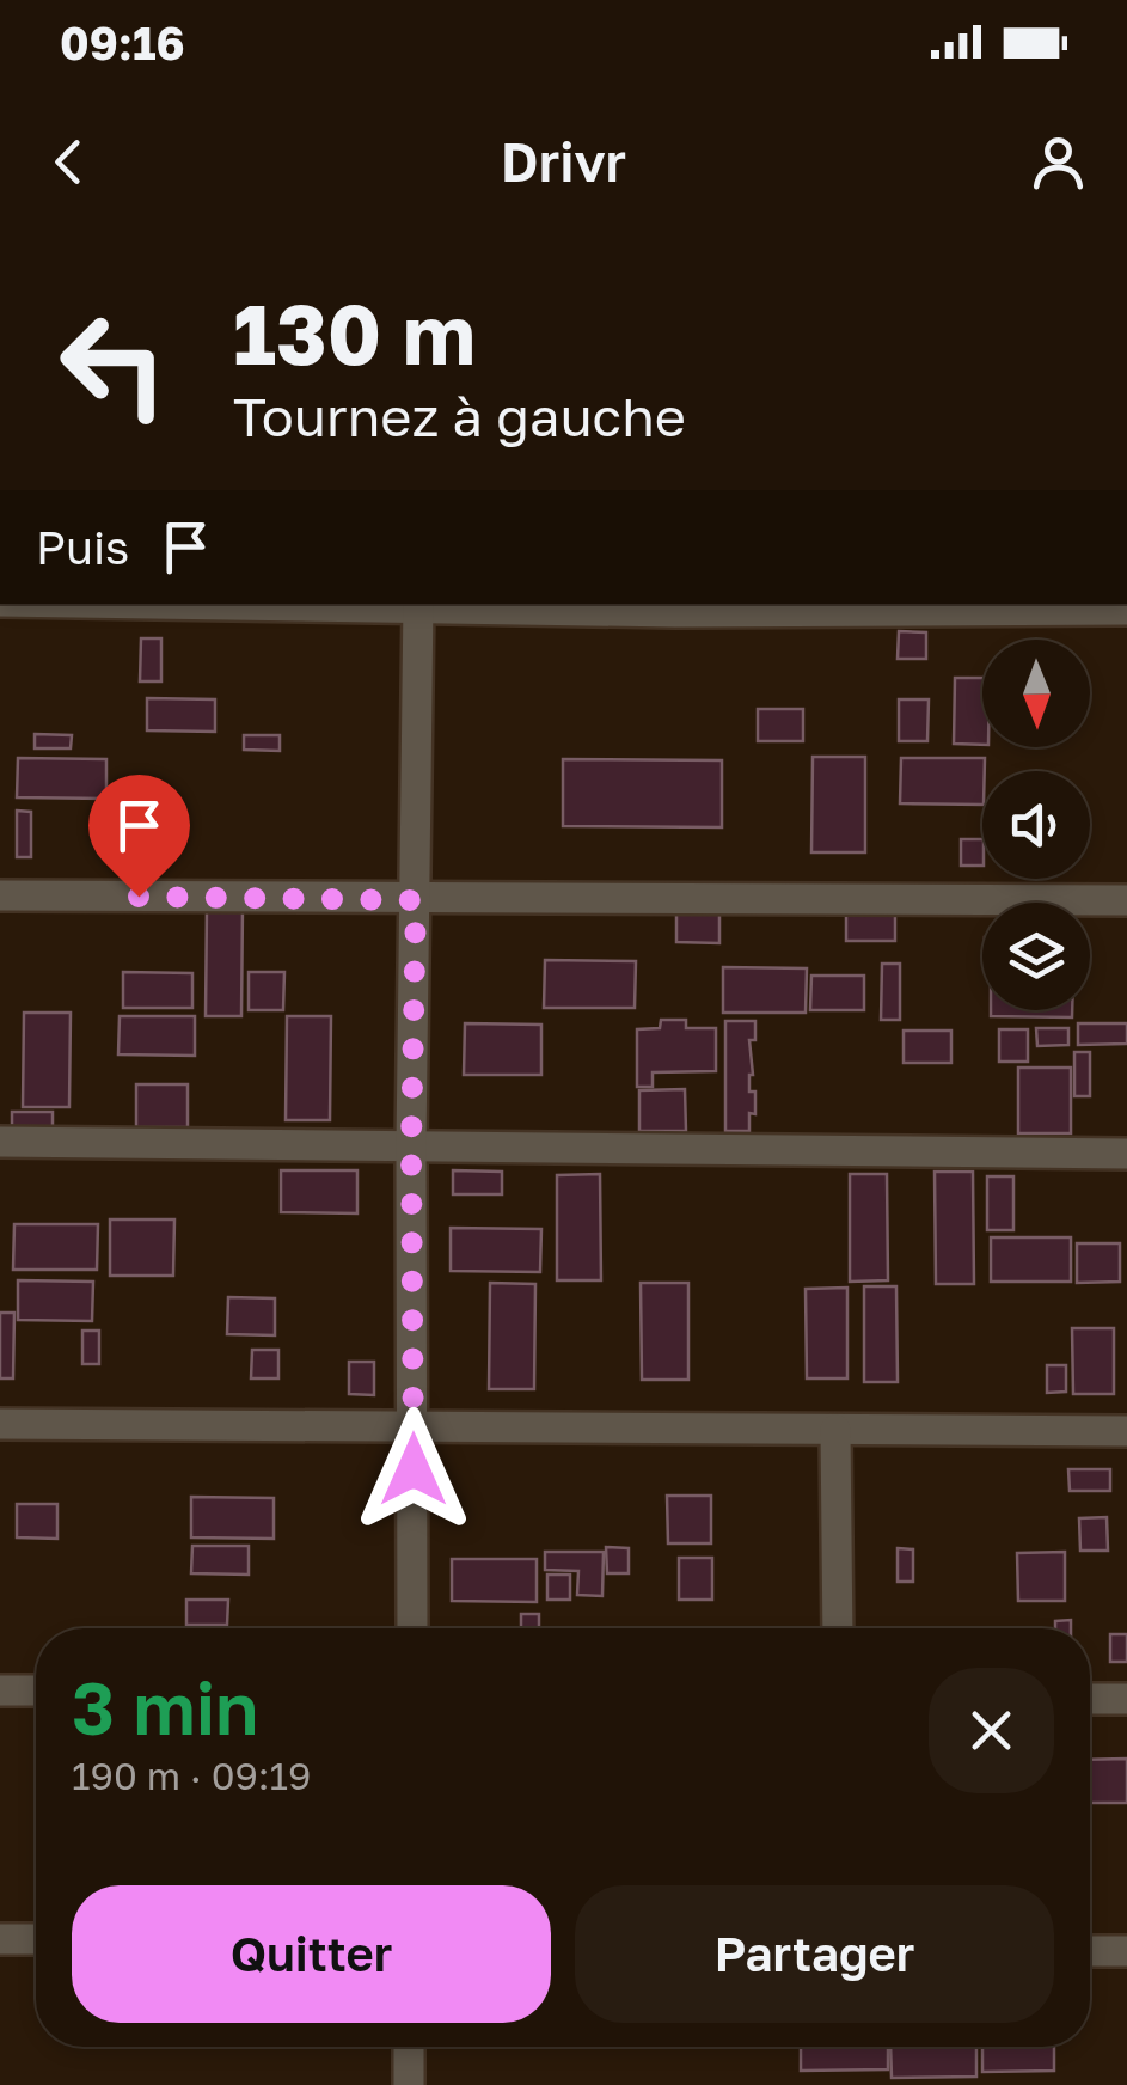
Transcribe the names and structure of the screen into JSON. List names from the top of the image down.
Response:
{
  "north": "bottom",
  "page": {
    "status": "09:16",
    "header": "Drivr",
    "turn": ["130 m", "Tournez à gauche"],
    "then": "Puis",
    "heading": ["3 min", "190 m · 09:19"],
    "buttons": ["Quitter", "Partager"]
  }
}
